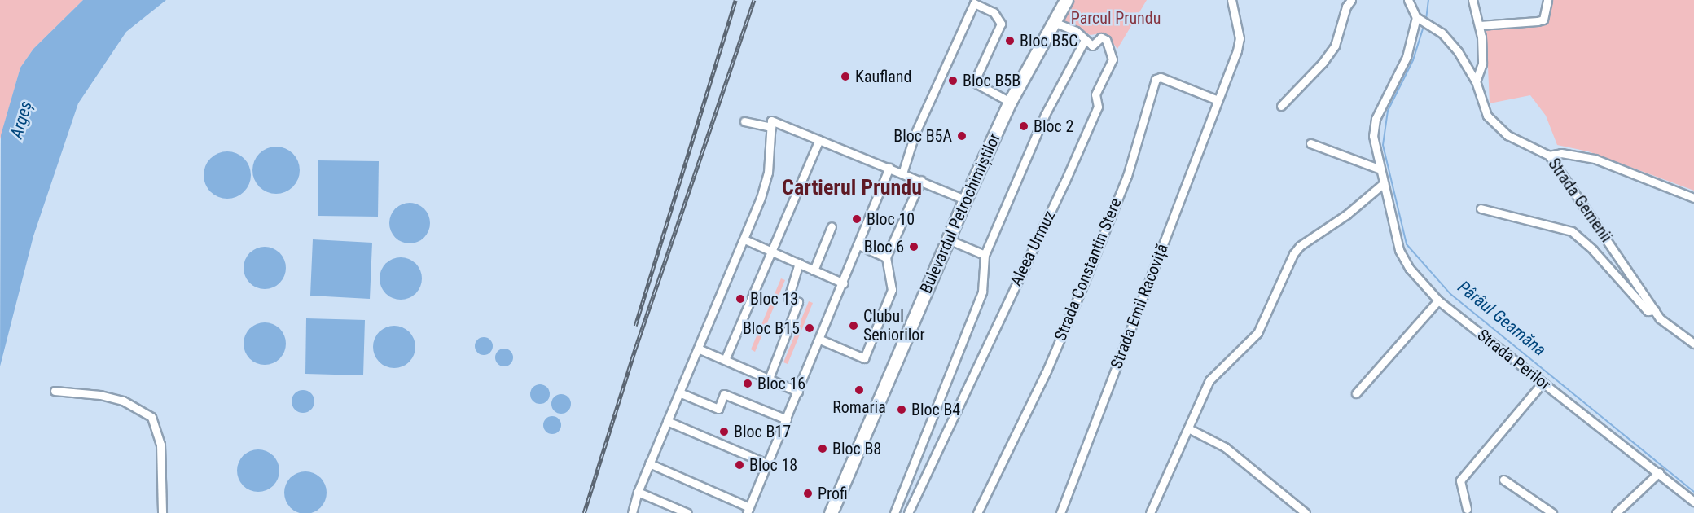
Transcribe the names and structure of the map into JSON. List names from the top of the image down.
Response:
{
  "streets": {
    "main road": ["Bulevardul Petrochimiștilor"],
    "street": [
      "Strada Gemenii",
      "Aleea Urmuz",
      "Strada Constantin Stere",
      "Strada Emil Racoviță",
      "Strada Perilor"
    ]
  },
  "crossings": [
    ["Strada Gemenii", "Strada Perilor"],
    ["Strada Constantin Stere", "Strada Emil Racoviță"]
  ],
  "districts": ["Cartierul Prundu"],
  "water": ["Argeș", "Pârâul Geamăna"],
  "parks": ["Parcul Prundu"],
  "places": [
    "Bloc B5C",
    "Kaufland",
    "Bloc B5B",
    "Bloc 2",
    "Bloc B5A",
    "Bloc 10",
    "Bloc 6",
    "Bloc 13",
    "Clubul Seniorilor",
    "Bloc B15",
    "Bloc 16",
    "Romaria",
    "Bloc B4",
    "Bloc B17",
    "Bloc B8",
    "Bloc 18",
    "Profi"
  ]
}
